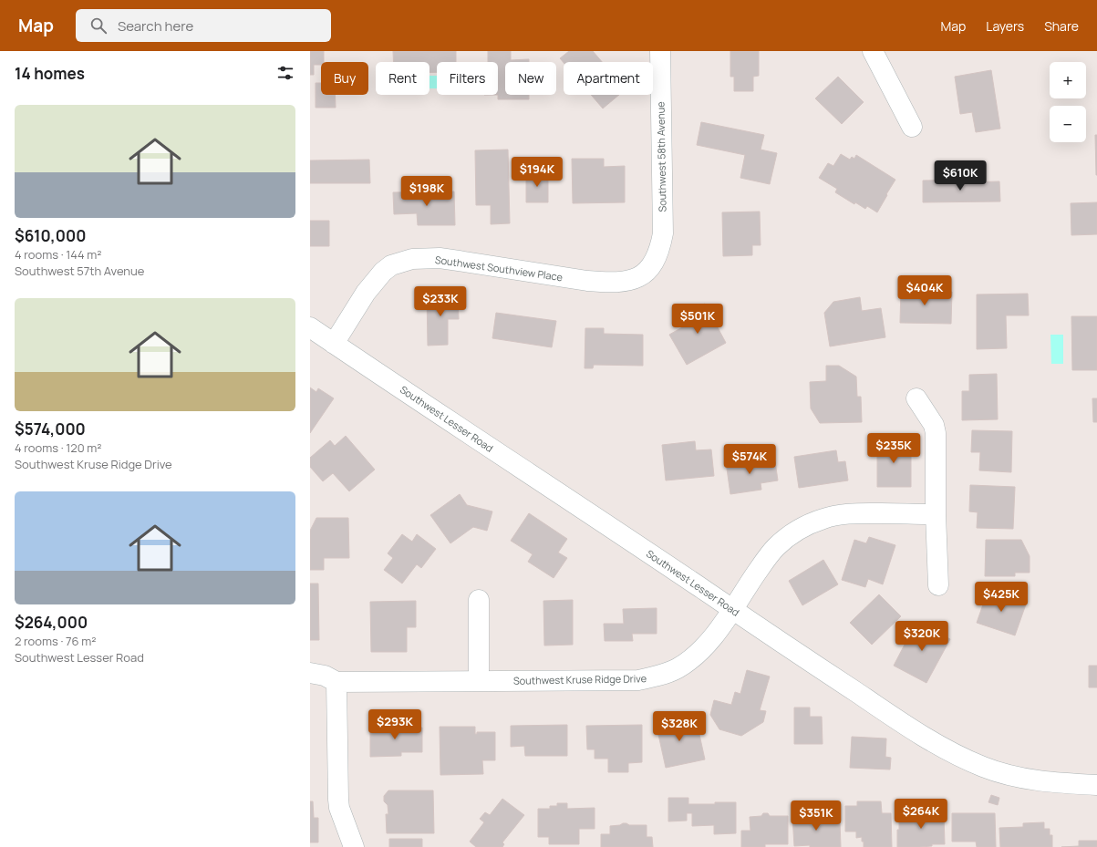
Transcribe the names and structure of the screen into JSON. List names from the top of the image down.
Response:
{
  "streets": {
    "street": [
      "Southwest 58th Avenue",
      "Southwest Southview Place",
      "Southwest Lesser Road",
      "Southwest Kruse Ridge Drive"
    ]
  },
  "crossings": [
    ["Southwest 58th Avenue", "Southwest Southview Place"],
    ["Southwest Southview Place", "Southwest Lesser Road"],
    ["Southwest Lesser Road", "Southwest Kruse Ridge Drive"]
  ],
  "page": {
    "header": "Map",
    "search": "Search here",
    "nav": ["Map", "Layers", "Share"],
    "heading": "14 homes",
    "map_buttons": ["+", "−"],
    "chip": [
      "Buy",
      "Rent",
      "Filters",
      "New",
      "Apartment"
    ],
    "list": [
      {
        "name": "$610,000",
        "note": "4 rooms · 144 m² · Southwest 57th Avenue"
      },
      {
        "name": "$574,000",
        "note": "4 rooms · 120 m² · Southwest Kruse Ridge Drive"
      },
      {
        "name": "$264,000",
        "note": "2 rooms · 76 m² · Southwest Lesser Road"
      }
    ],
    "price": [
      "$194K",
      "$610K",
      "$198K",
      "$404K",
      "$233K",
      "$501K",
      "$235K",
      "$574K",
      "$425K",
      "$320K",
      "$293K",
      "$328K",
      "$264K",
      "$351K"
    ]
  }
}
